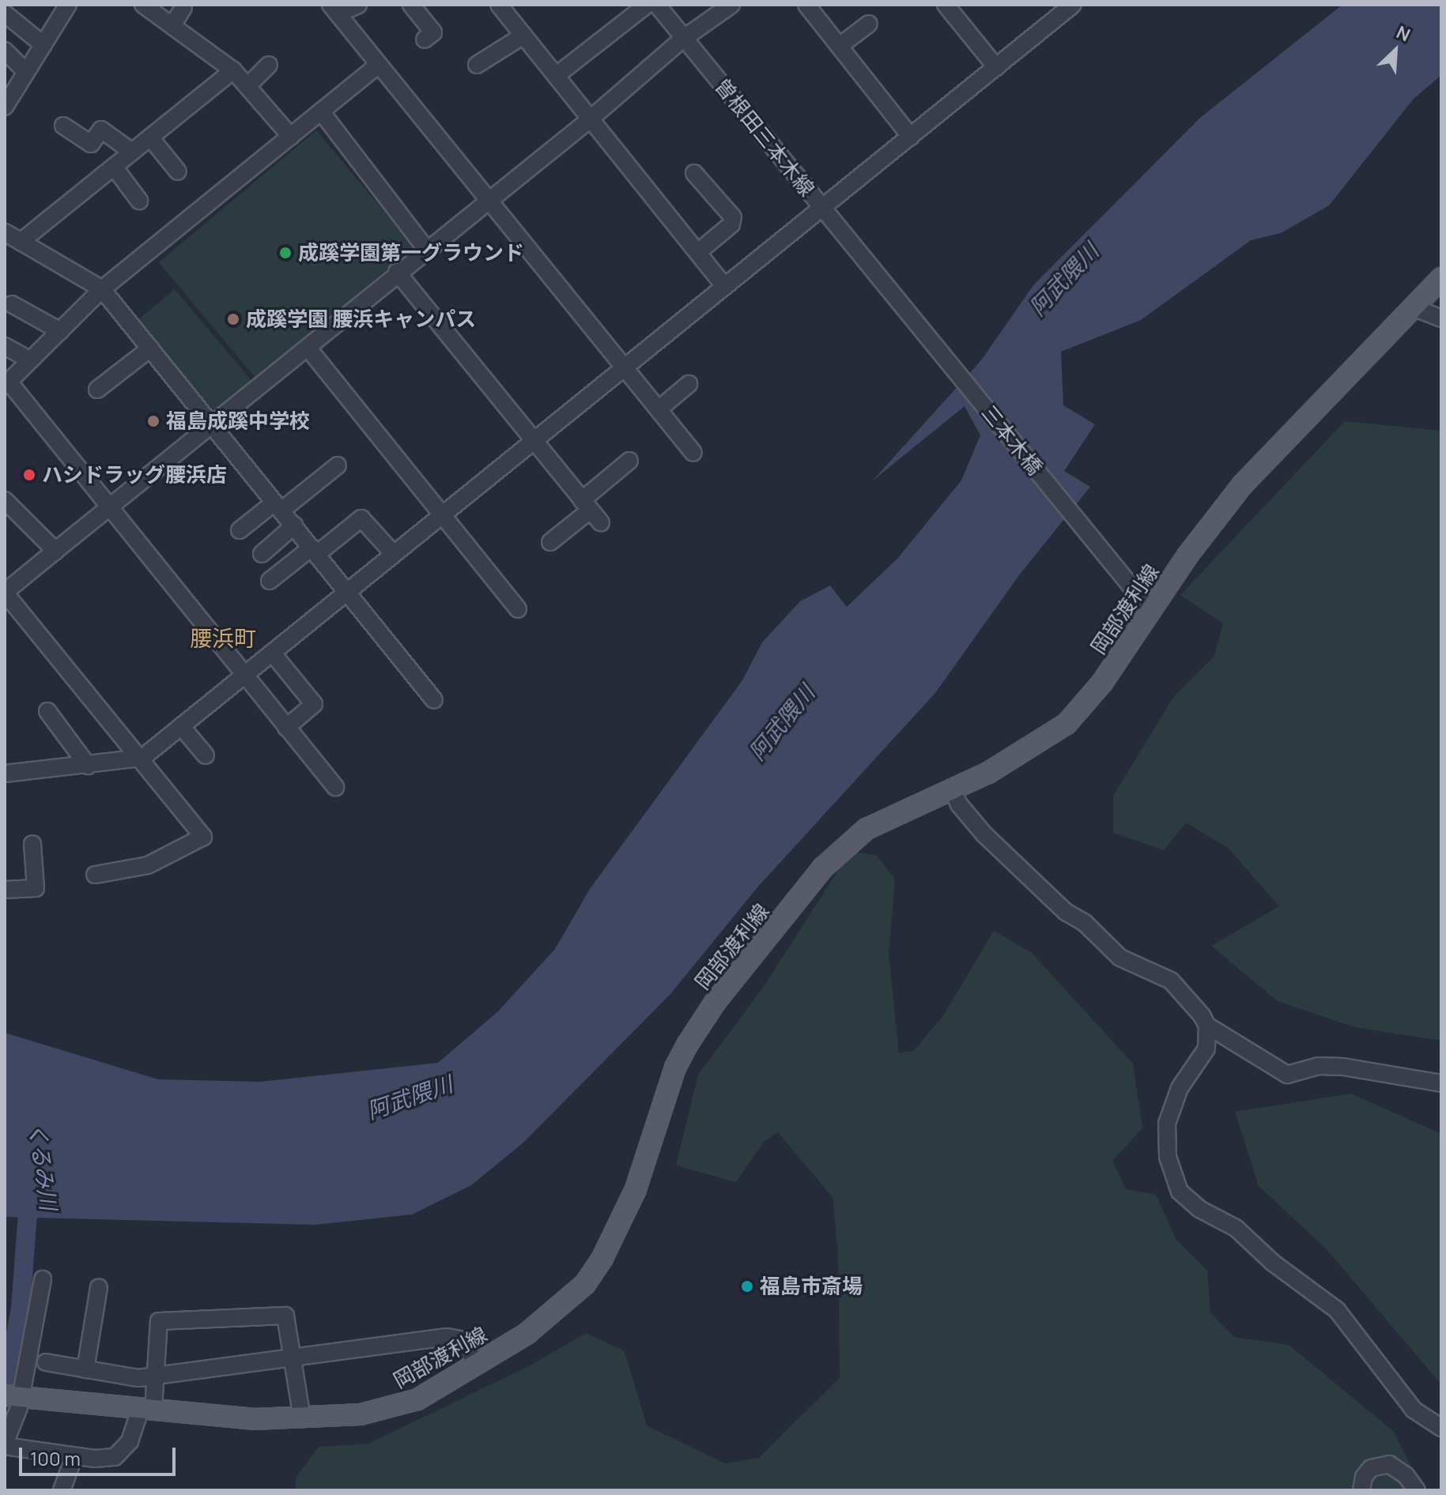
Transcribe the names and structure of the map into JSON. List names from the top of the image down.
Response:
{
  "streets": {
    "main road": ["岡部渡利線"],
    "street": ["曽根田三本木線", "三本木橋"]
  },
  "crossings": [
    ["曽根田三本木線", "三本木橋"],
    ["三本木橋", "岡部渡利線"]
  ],
  "districts": ["腰浜町"],
  "water": ["阿武隈川", "くるみ川"],
  "places": [
    "成蹊学園第一グラウンド",
    "成蹊学園 腰浜キャンパス",
    "福島成蹊中学校",
    "ハシドラッグ腰浜店",
    "福島市斎場"
  ],
  "scale_bar": "100 m",
  "north": "top right"
}
